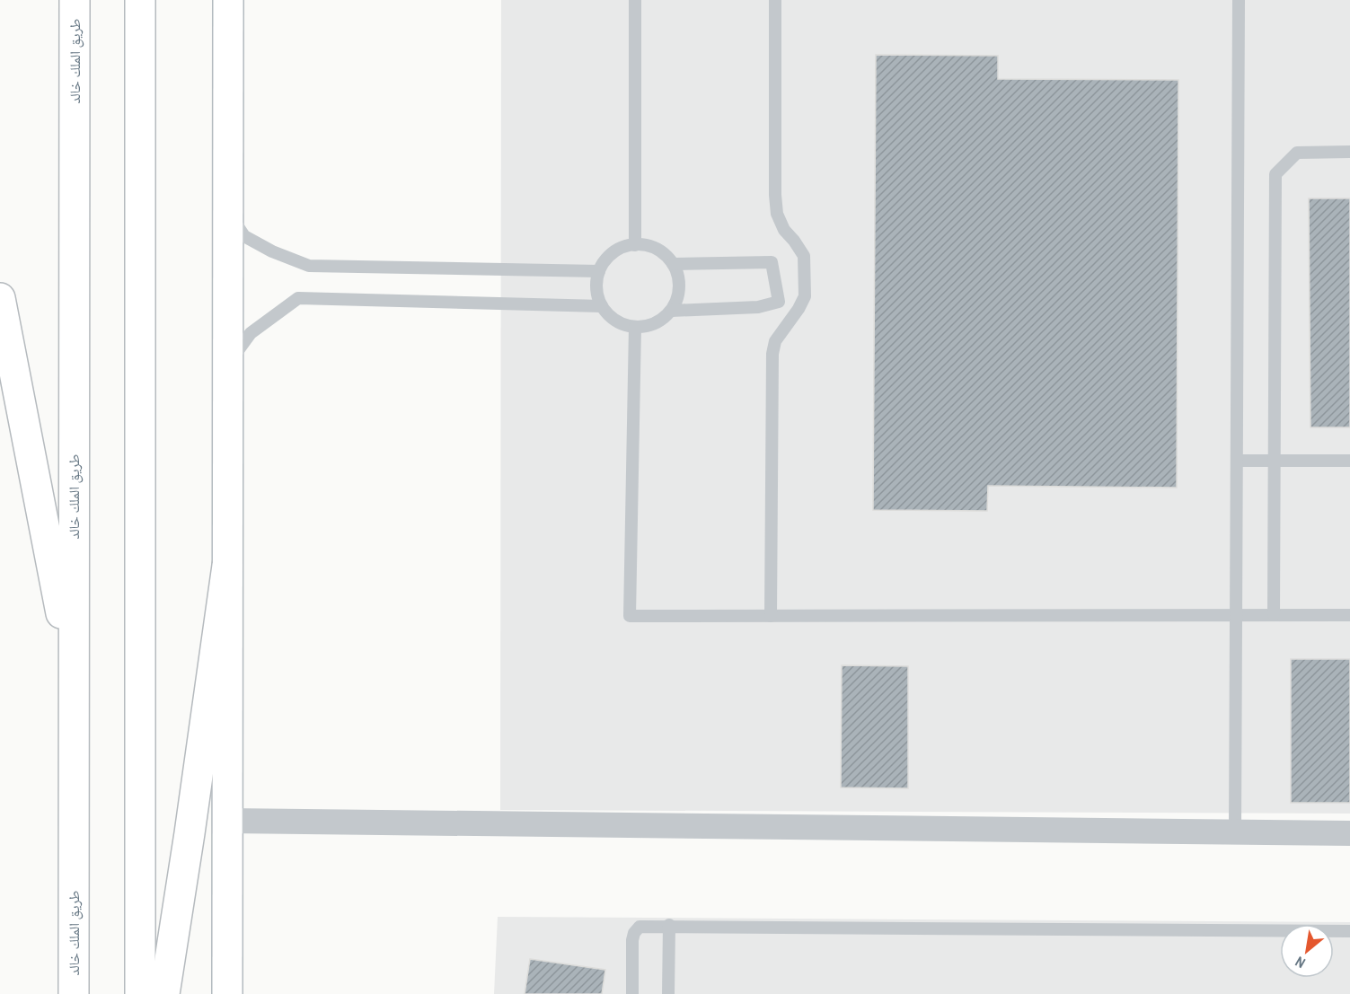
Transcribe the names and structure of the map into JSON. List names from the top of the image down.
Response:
{
  "streets": {
    "main road": ["طريق الملك خالد"]
  },
  "north": "bottom left"
}
